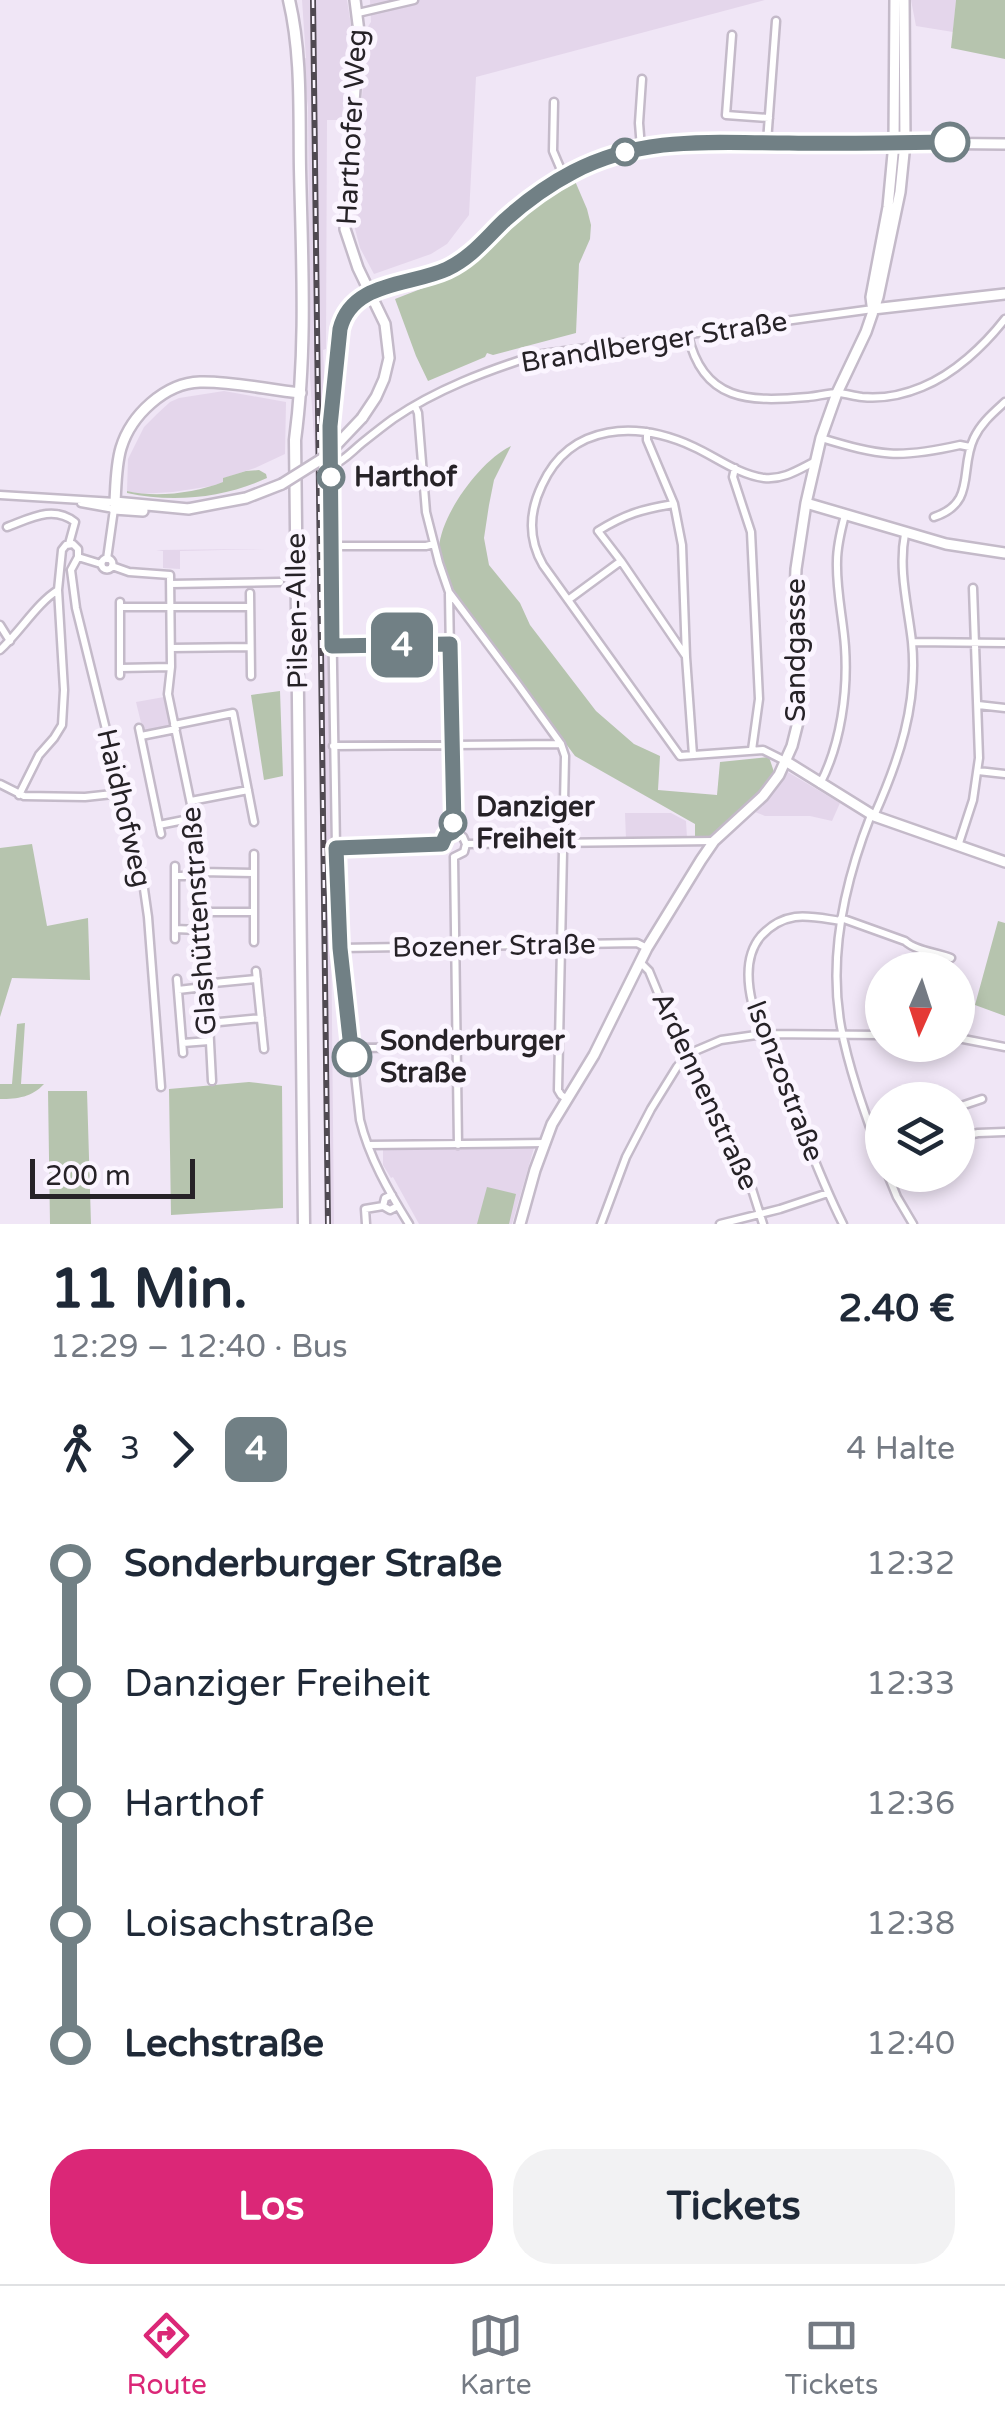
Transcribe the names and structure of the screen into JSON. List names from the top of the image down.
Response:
{
  "streets": {
    "main road": ["Pilsen-Allee"],
    "street": [
      "Harthofer Weg",
      "Brandlberger Straße",
      "Sandgasse",
      "Haidhofweg",
      "Glashüttenstraße",
      "Bozener Straße",
      "Isonzostraße",
      "Ardennenstraße"
    ]
  },
  "crossings": [
    ["Brandlberger Straße", "Sandgasse"],
    ["Sandgasse", "Bozener Straße"],
    ["Sandgasse", "Ardennenstraße"]
  ],
  "places": ["Harthof", "Danziger Freiheit", "Sonderburger Straße"],
  "lines": ["bus line 4"],
  "scale_bar": "200 m",
  "north": "bottom",
  "page": {
    "on_map": "4",
    "scale": "200 m",
    "heading": ["11 Min.", "12:29 – 12:40 · Bus", "2.40 €"],
    "legs": ["3", "4", "4 Halte"],
    "list": [
      {
        "name": "Sonderburger Straße",
        "value": "12:32"
      },
      {
        "name": "Danziger Freiheit",
        "value": "12:33"
      },
      {
        "name": "Harthof",
        "value": "12:36"
      },
      {
        "name": "Loisachstraße",
        "value": "12:38"
      },
      {
        "name": "Lechstraße",
        "value": "12:40"
      }
    ],
    "buttons": ["Los", "Tickets"],
    "tabs": ["Route", "Karte", "Tickets"]
  }
}
